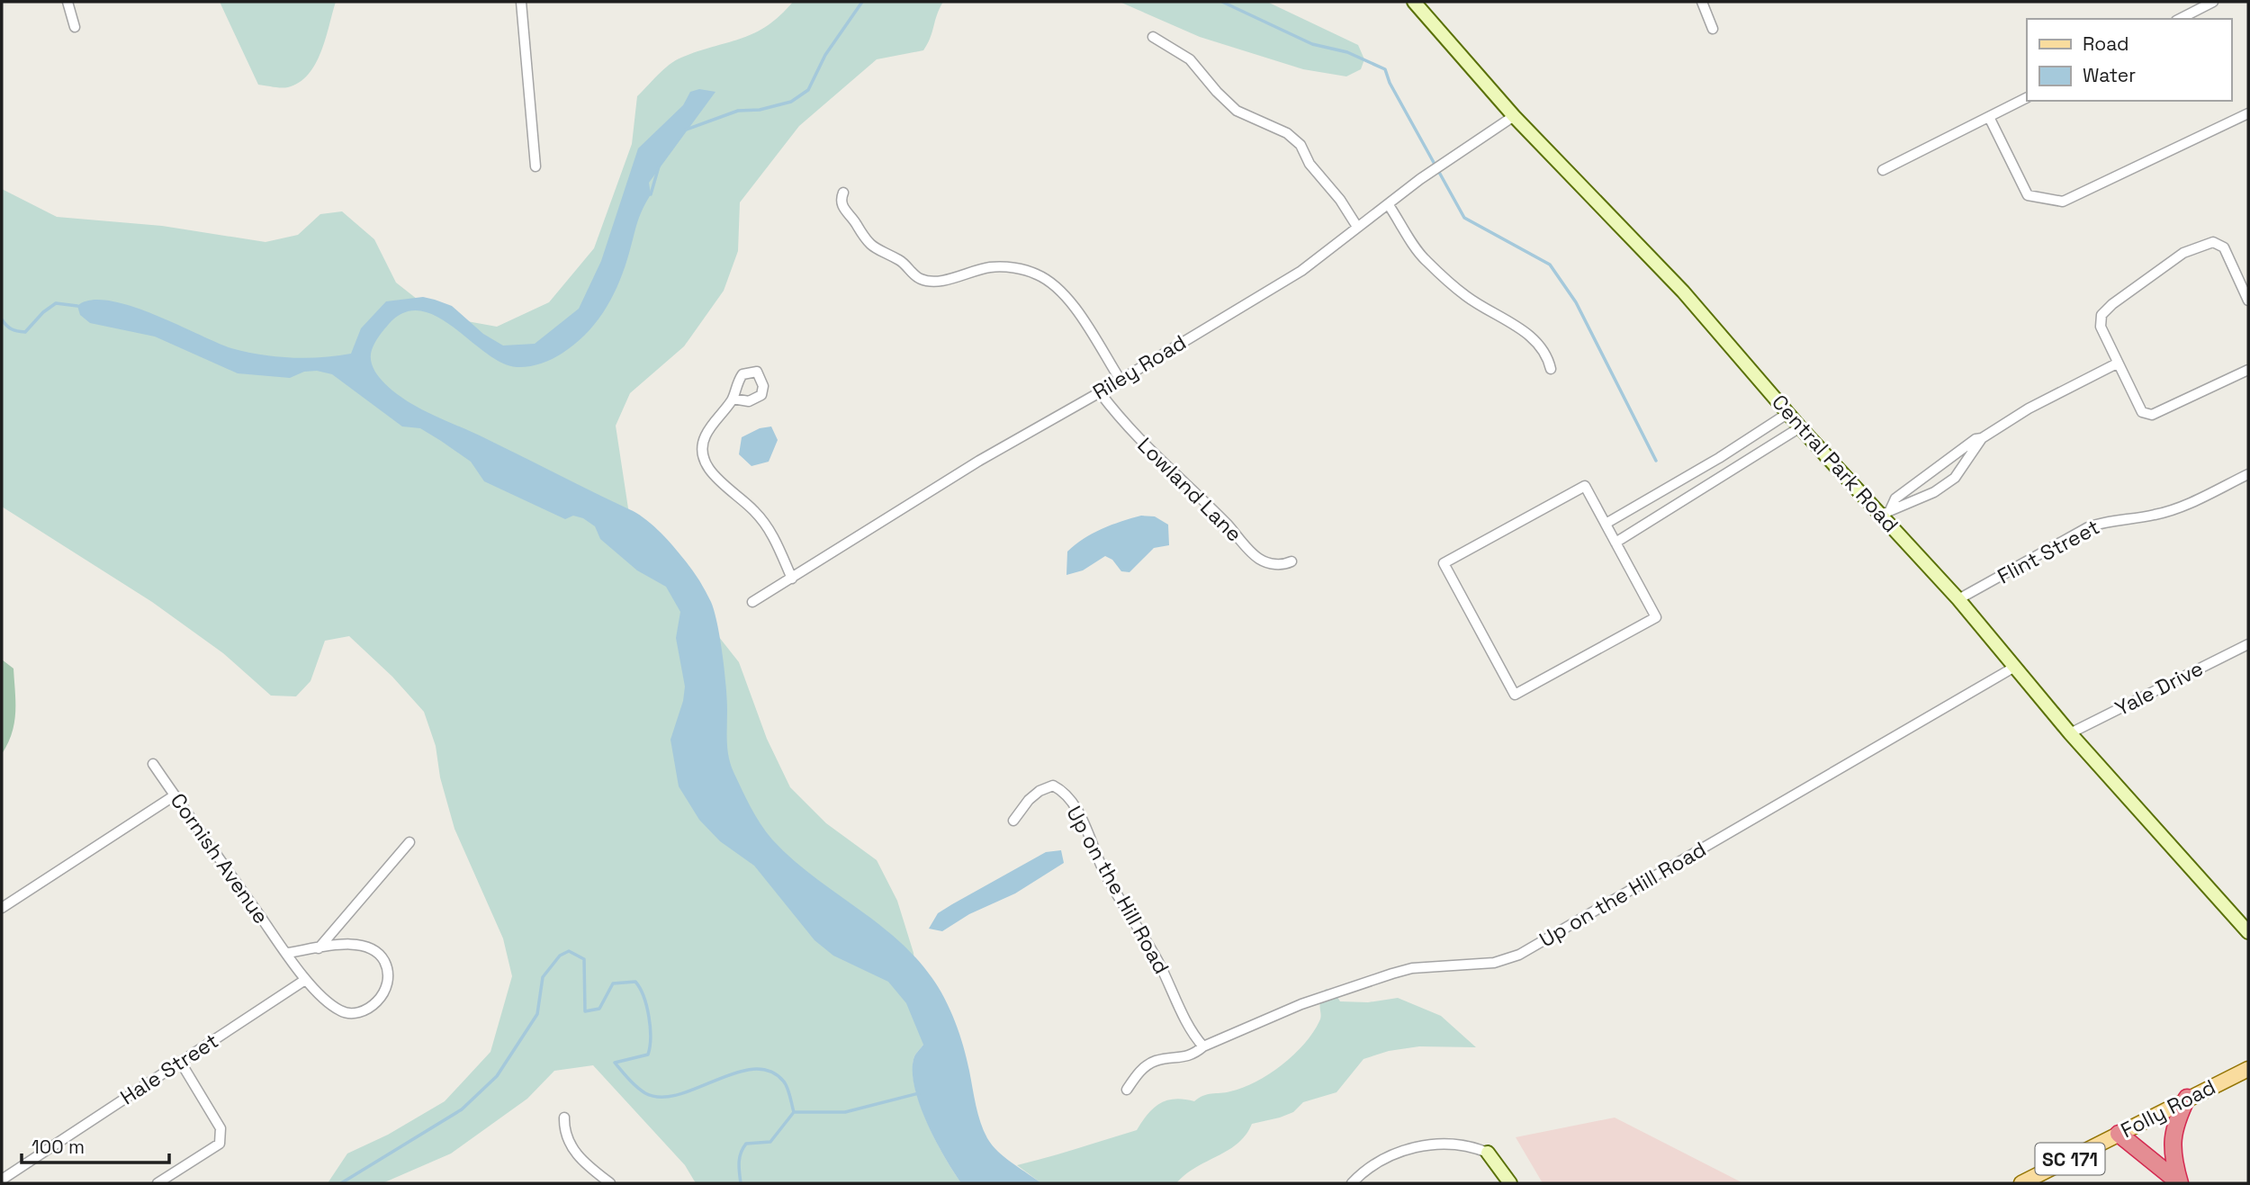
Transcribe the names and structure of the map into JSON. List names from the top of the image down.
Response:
{
  "streets": {
    "main road": ["Folly Road", "SC 171"],
    "street": [
      "Riley Road",
      "Central Park Road",
      "Lowland Lane",
      "Flint Street",
      "Yale Drive",
      "Cornish Avenue",
      "Up on the Hill Road",
      "Hale Street"
    ]
  },
  "crossings": [
    ["Riley Road", "Central Park Road"],
    ["Riley Road", "Lowland Lane"],
    ["Central Park Road", "Flint Street"],
    ["Central Park Road", "Yale Drive"],
    ["Central Park Road", "Up on the Hill Road"],
    ["Cornish Avenue", "Hale Street"]
  ],
  "legend": ["Road", "Water"],
  "scale_bar": "100 m"
}
